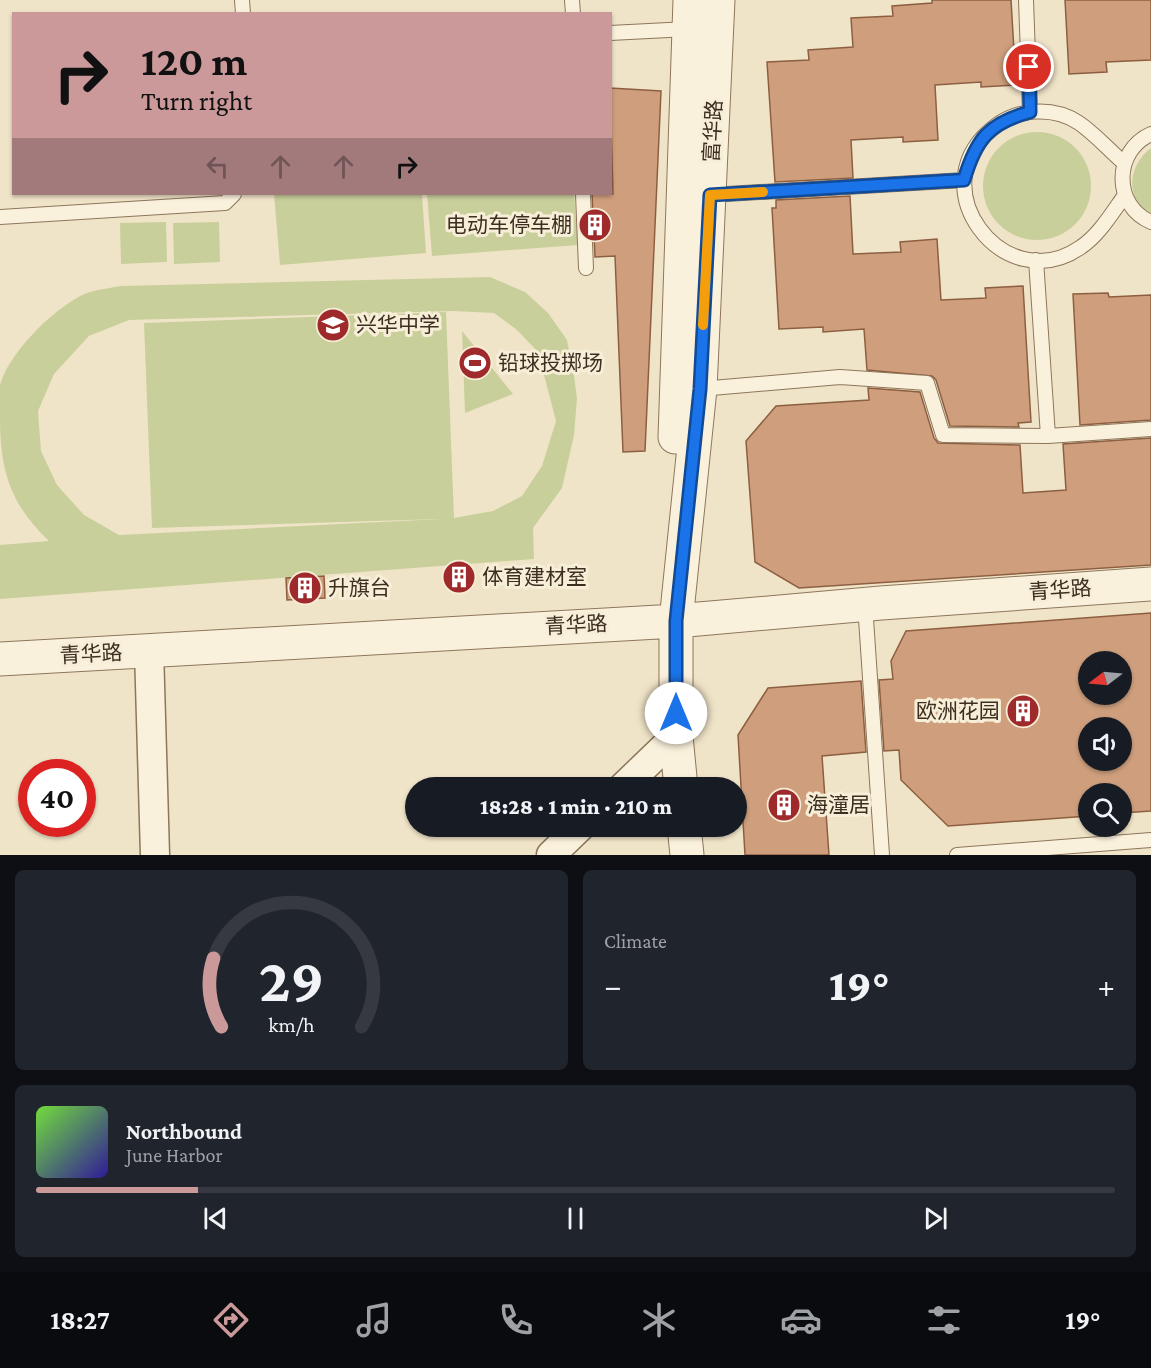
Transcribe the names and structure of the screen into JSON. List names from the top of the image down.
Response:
{
  "streets": {
    "street": ["富华路", "青华路"]
  },
  "crossings": [
    ["富华路", "青华路"]
  ],
  "places": {
    "building": [
      "电动车停车棚",
      "体育建材室",
      "升旗台",
      "欧洲花园",
      "海潼居"
    ],
    "school or university": ["兴华中学"],
    "sports": ["铅球投掷场"]
  },
  "north": "left",
  "page": {
    "turn": ["120 m", "Turn right"],
    "limit": "40",
    "trip": "18:28 · 1 min · 210 m",
    "tile": "Climate",
    "heat": ["−", "19°", "+"],
    "song": ["Northbound", "June Harbor"],
    "tabs": ["18:27", "19°"],
    "gauge": ["29", "km/h"]
  }
}
